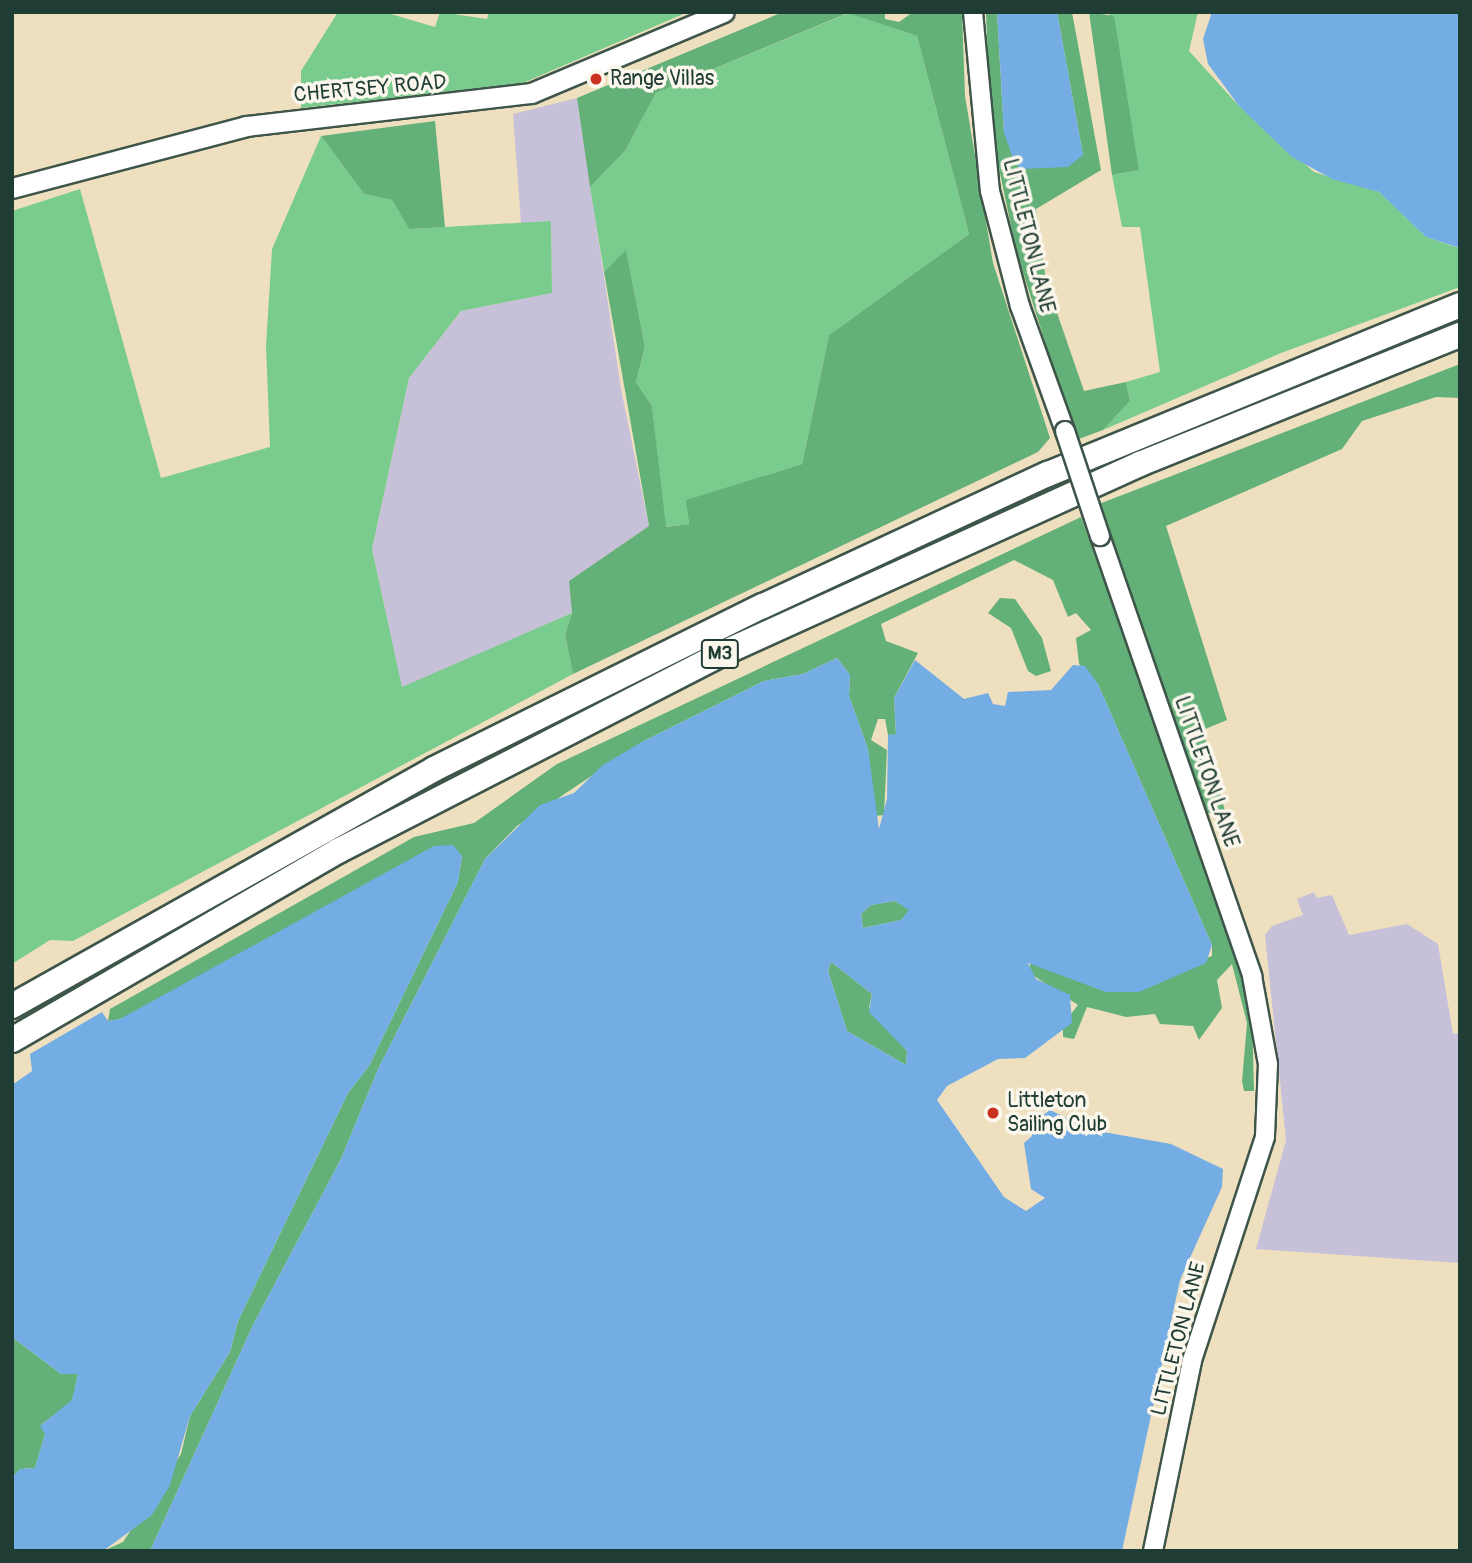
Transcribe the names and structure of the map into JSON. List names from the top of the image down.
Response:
{
  "streets": {
    "highway": ["M3"],
    "main road": ["CHERTSEY ROAD"],
    "street": ["LITTLETON LANE"]
  },
  "places": ["Range Villas", "Littleton Sailing Club"]
}
